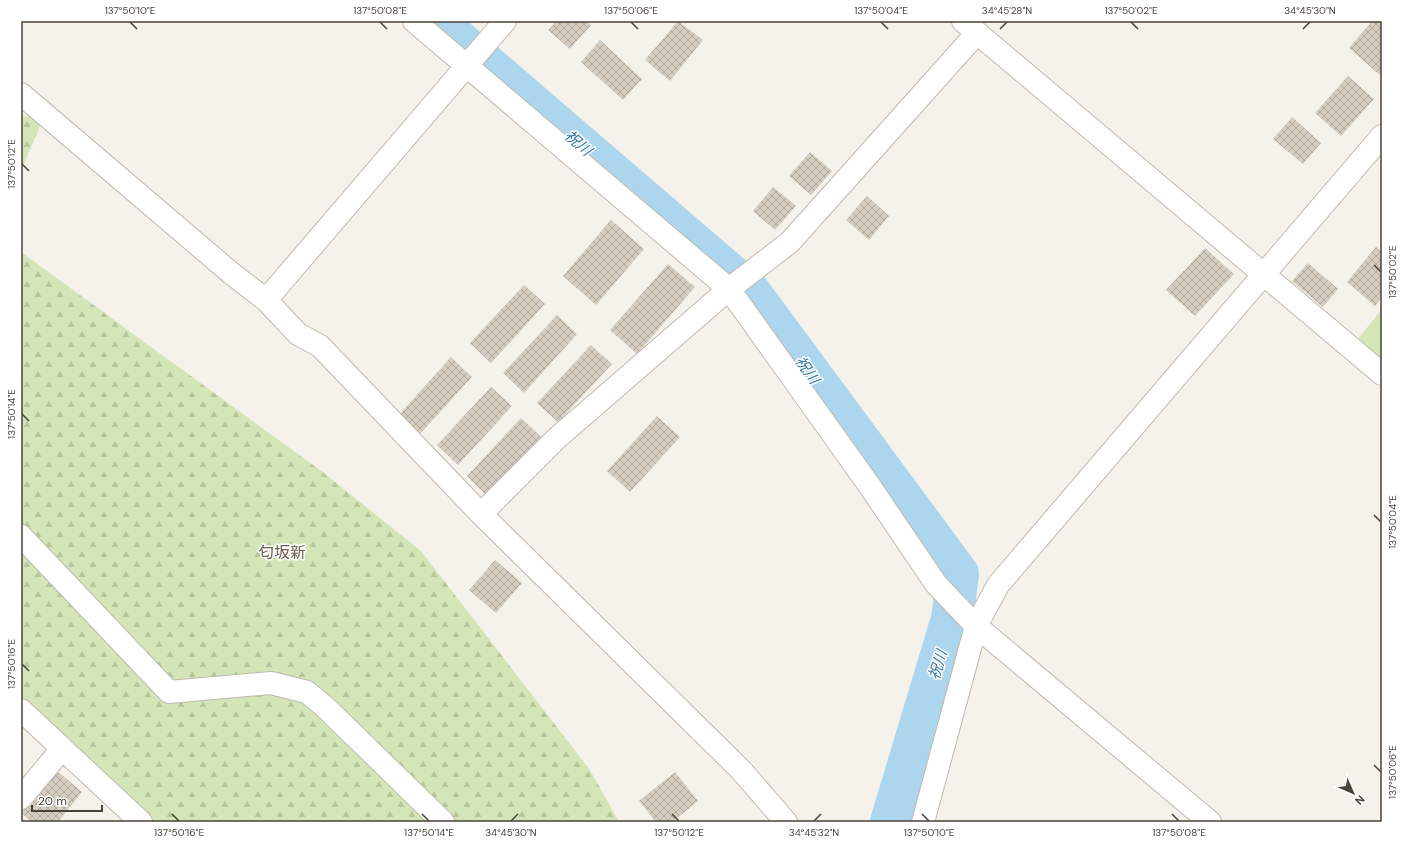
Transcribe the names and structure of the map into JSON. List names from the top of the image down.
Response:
{
  "districts": ["匂坂新"],
  "water": ["祝川"],
  "scale_bar": "20 m",
  "north": "bottom right",
  "coordinates": [
    "137°50'10\"E",
    "137°50'08\"E",
    "137°50'06\"E",
    "137°50'04\"E",
    "34°45'28\"N",
    "137°50'02\"E",
    "34°45'30\"N",
    "137°50'12\"E",
    "137°50'14\"E",
    "137°50'16\"E",
    "34°45'32\"N"
  ]
}
